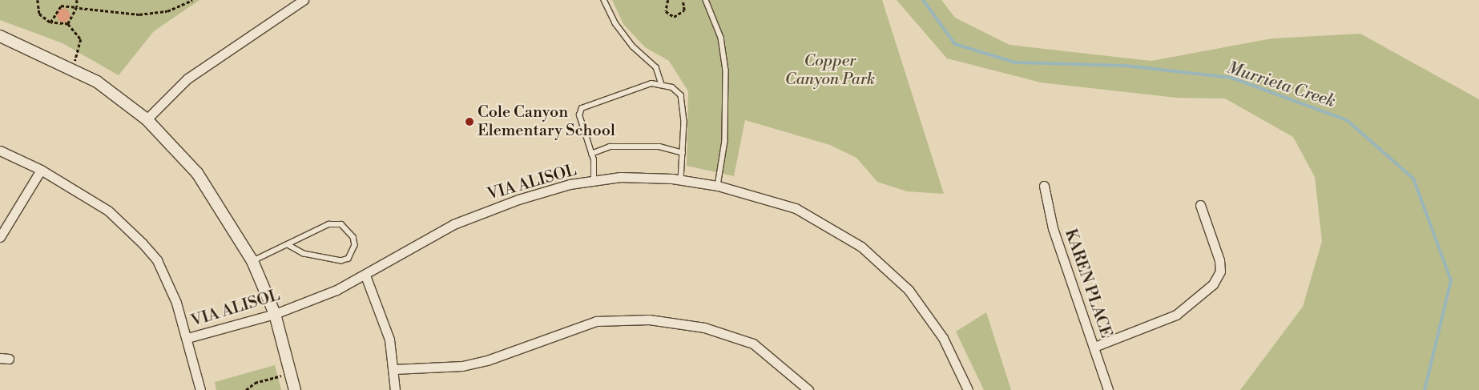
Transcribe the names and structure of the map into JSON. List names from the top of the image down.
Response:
{
  "streets": {
    "street": ["VIA ALISOL", "KAREN PLACE"]
  },
  "water": ["Murrieta Creek"],
  "parks": ["Copper Canyon Park"],
  "places": ["Cole Canyon Elementary School"]
}
